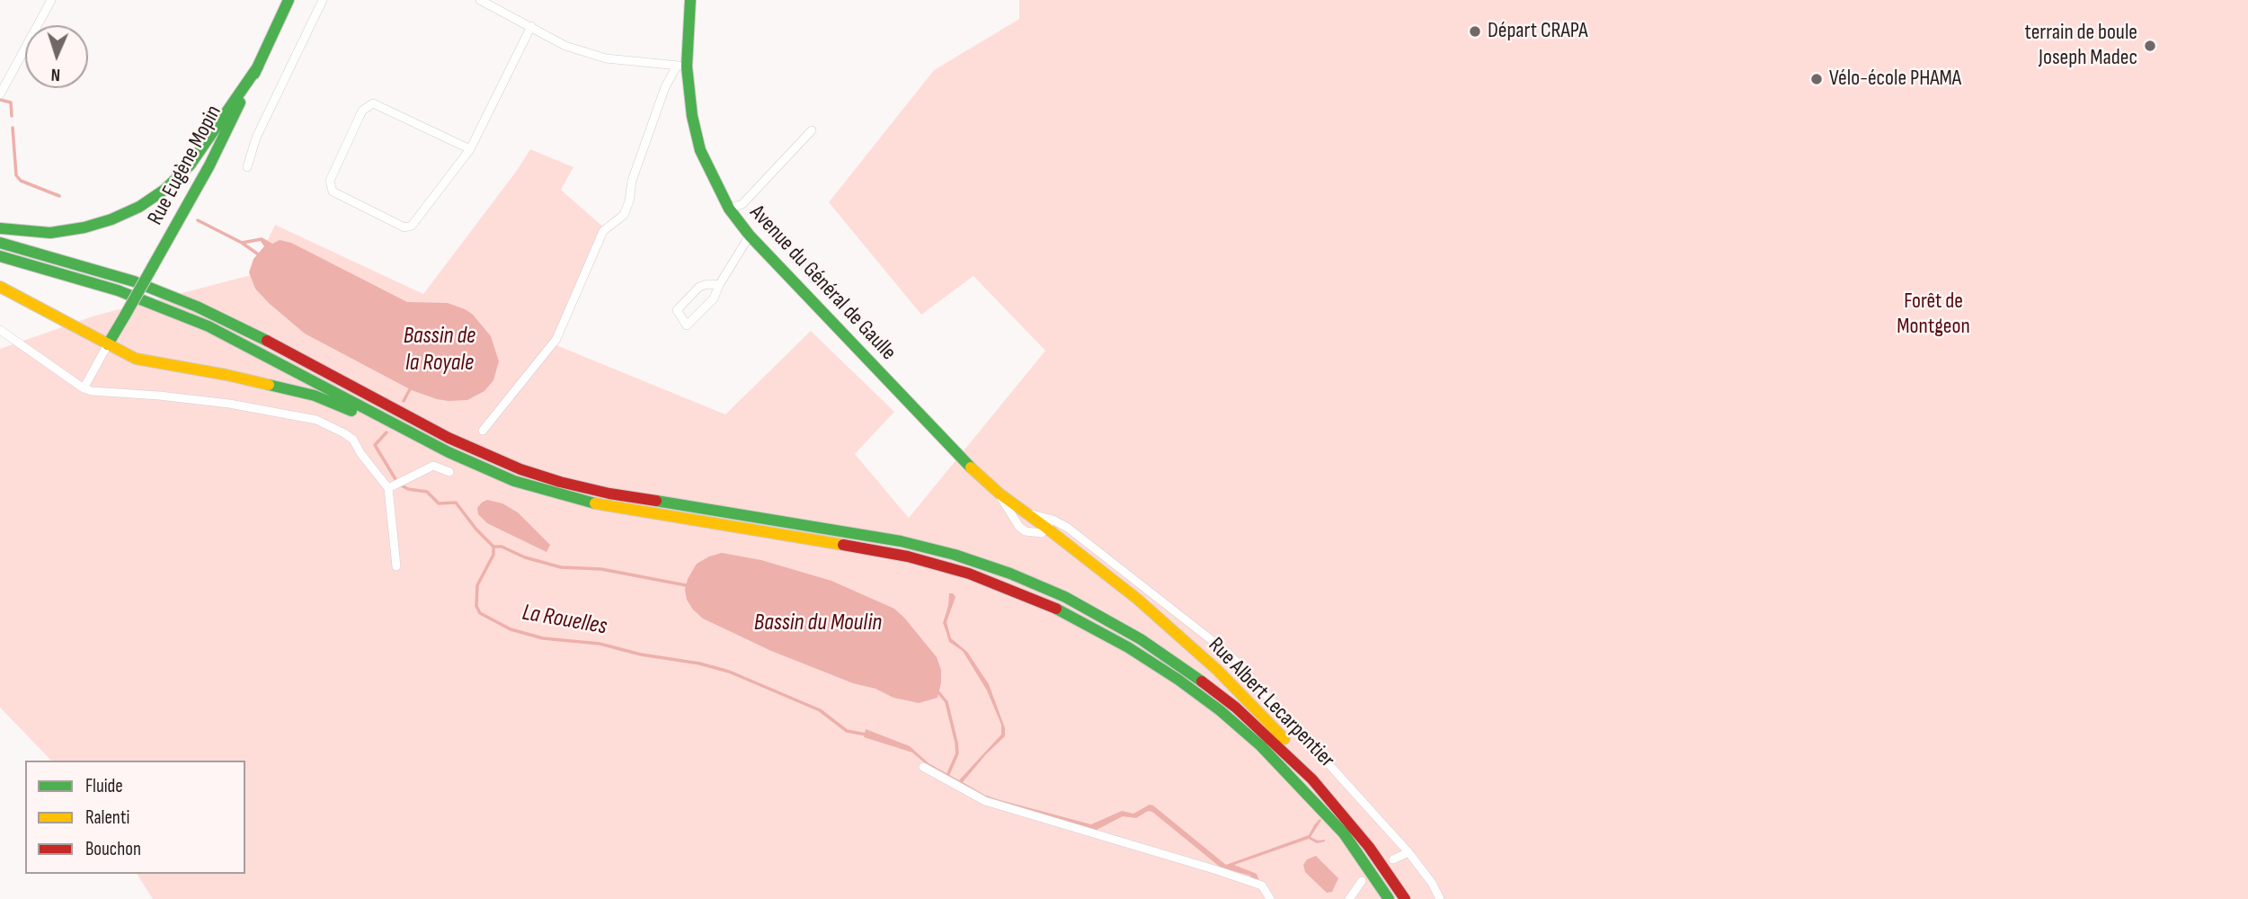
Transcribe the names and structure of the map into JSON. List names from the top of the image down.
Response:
{
  "streets": {
    "main road": ["Rue Eugène Mopin", "Avenue du Général de Gaulle"],
    "street": ["Rue Albert Lecarpentier"]
  },
  "crossings": [
    ["Avenue du Général de Gaulle", "Rue Albert Lecarpentier"]
  ],
  "water": ["Bassin de la Royale", "La Rouelles", "Bassin du Moulin"],
  "parks": ["Forêt de Montgeon"],
  "places": ["Départ CRAPA", "terrain de boule Joseph Madec", "Vélo-école PHAMA"],
  "legend": ["Fluide", "Ralenti", "Bouchon"],
  "north": "bottom"
}
